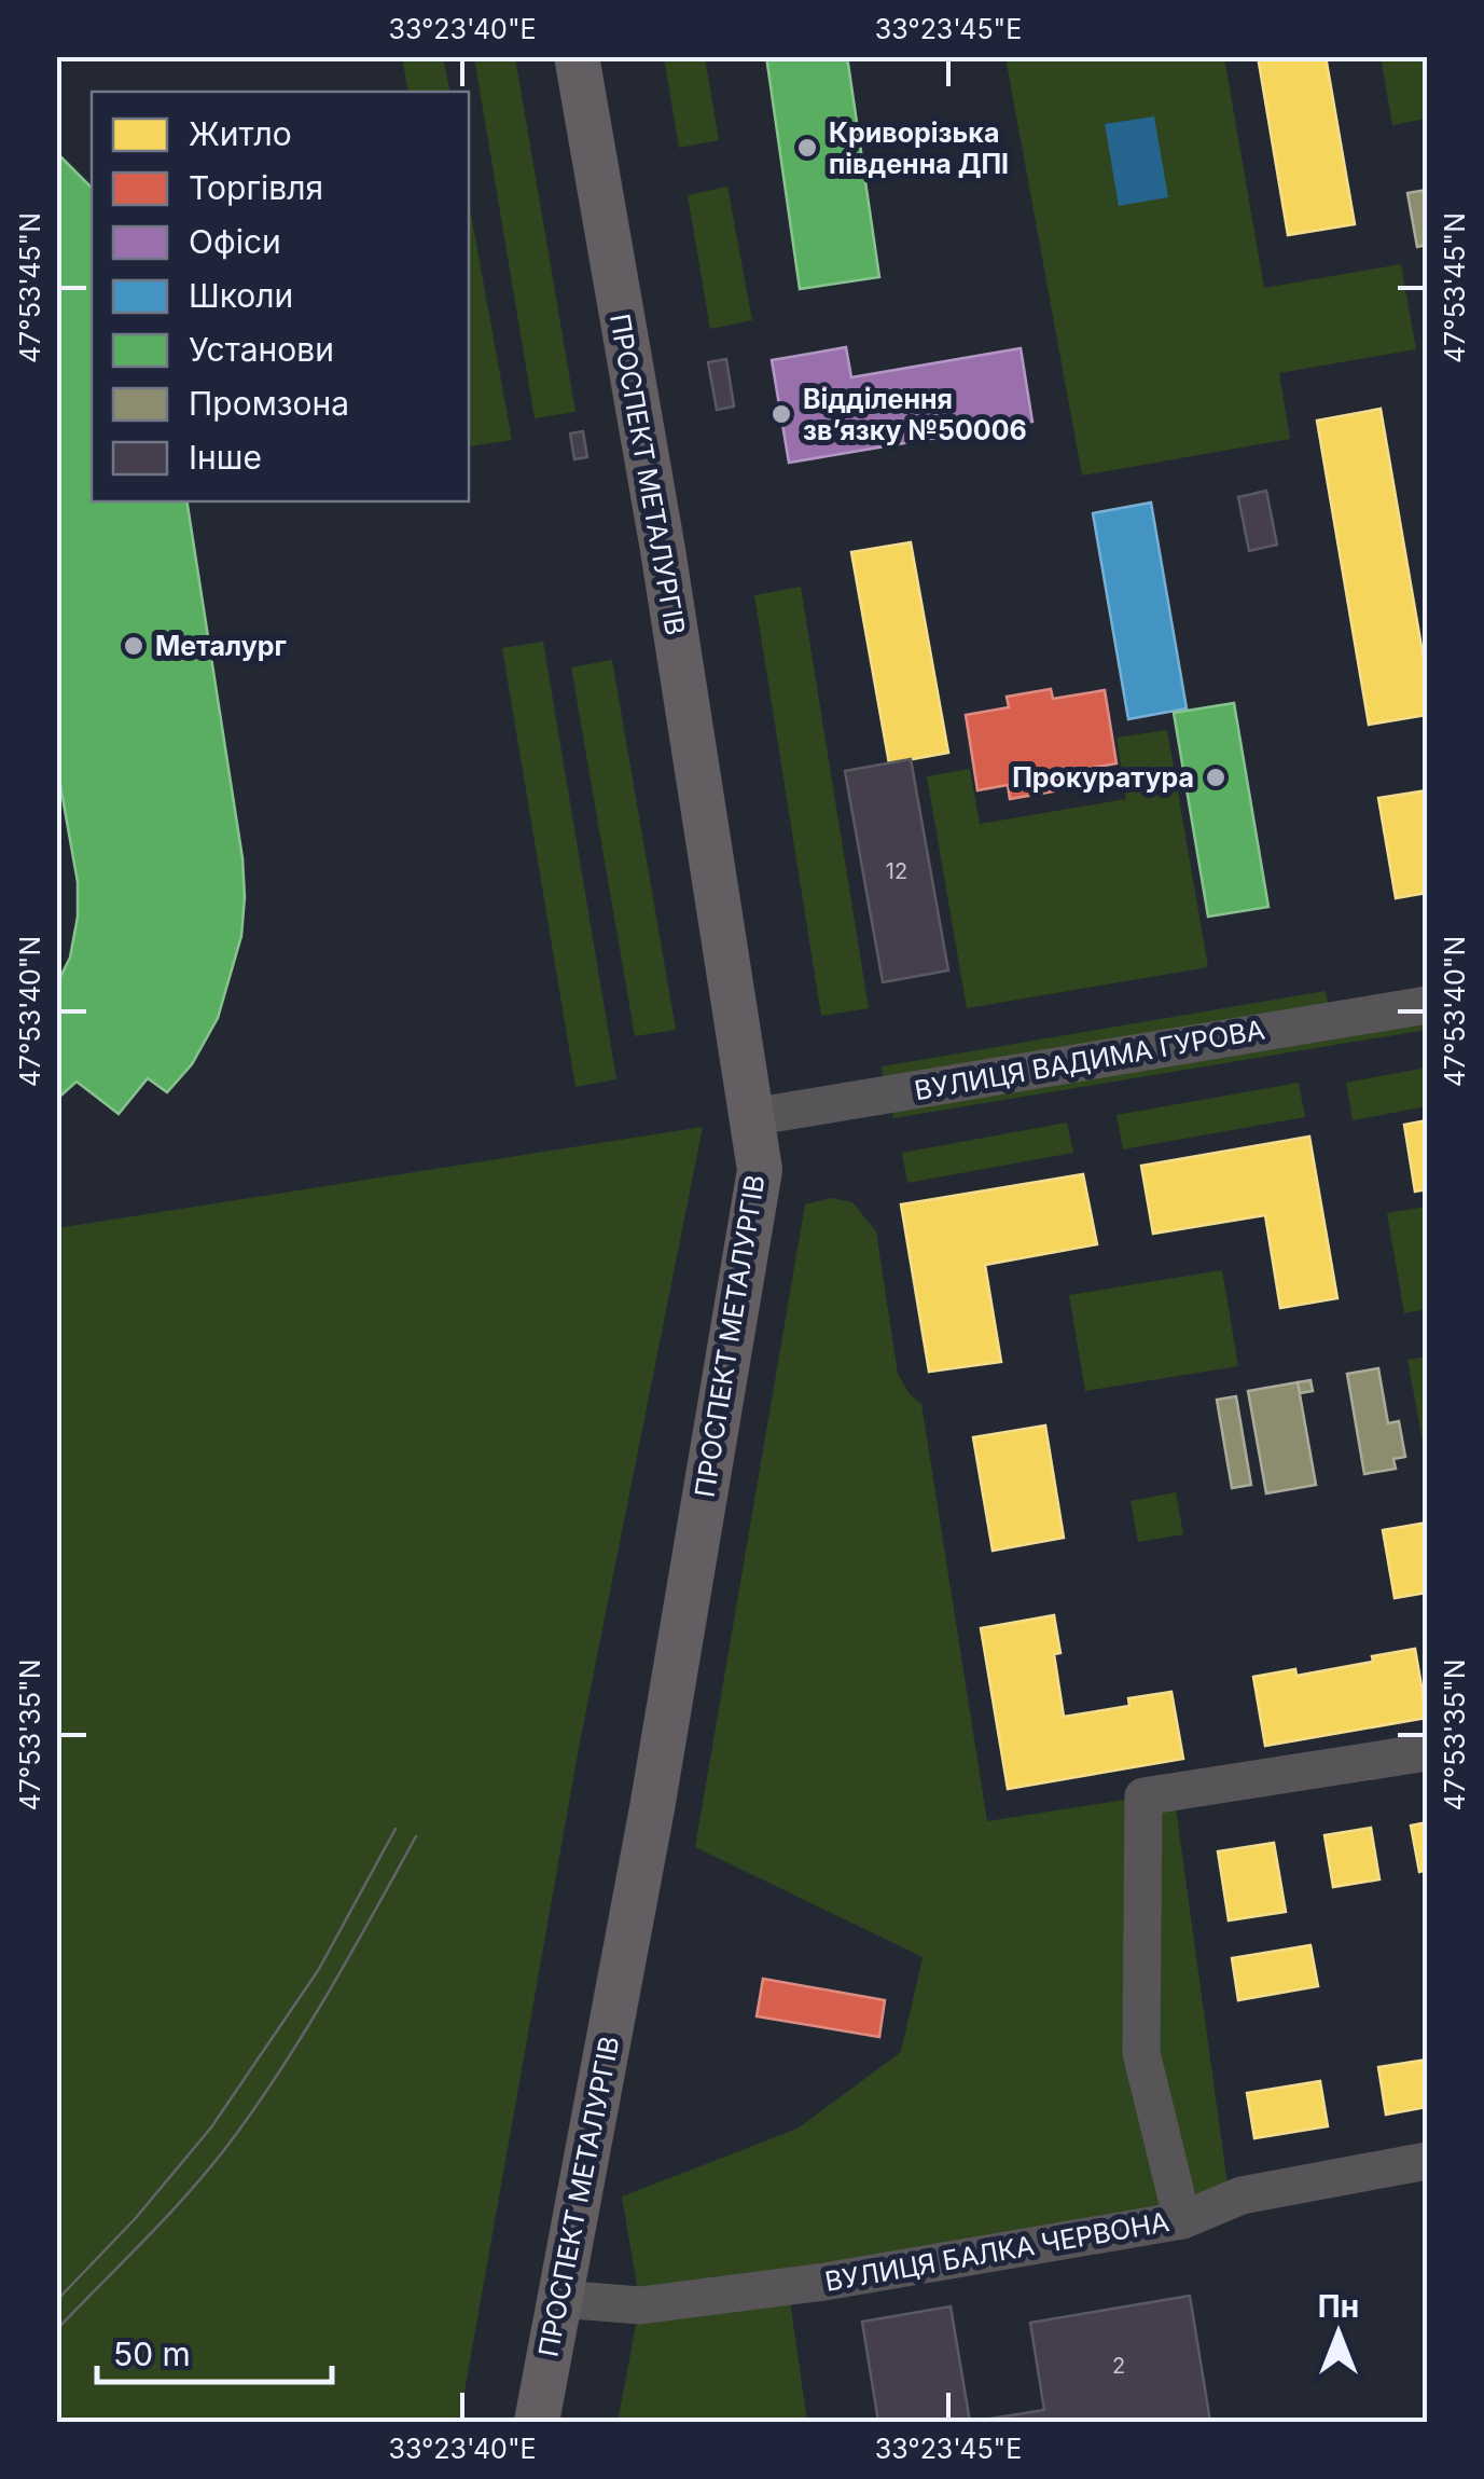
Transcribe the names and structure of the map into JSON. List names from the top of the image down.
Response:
{
  "streets": {
    "main road": ["ПРОСПЕКТ МЕТАЛУРГІВ"],
    "street": ["ВУЛИЦЯ ВАДИМА ГУРОВА", "ВУЛИЦЯ БАЛКА ЧЕРВОНА"]
  },
  "crossings": [
    ["ПРОСПЕКТ МЕТАЛУРГІВ", "ВУЛИЦЯ ВАДИМА ГУРОВА"],
    ["ПРОСПЕКТ МЕТАЛУРГІВ", "ВУЛИЦЯ БАЛКА ЧЕРВОНА"]
  ],
  "places": [
    "Криворізька південна ДПІ",
    "Відділення зв’язку №50006",
    "Металург",
    "Прокуратура"
  ],
  "house_numbers": ["12", "2"],
  "legend": [
    "Житло",
    "Торгівля",
    "Офіси",
    "Школи",
    "Установи",
    "Промзона",
    "Інше"
  ],
  "scale_bar": "50 m",
  "north": "top",
  "coordinates": [
    "33°23'40\"E",
    "33°23'45\"E",
    "47°53'45\"N",
    "47°53'40\"N",
    "47°53'35\"N"
  ]
}
